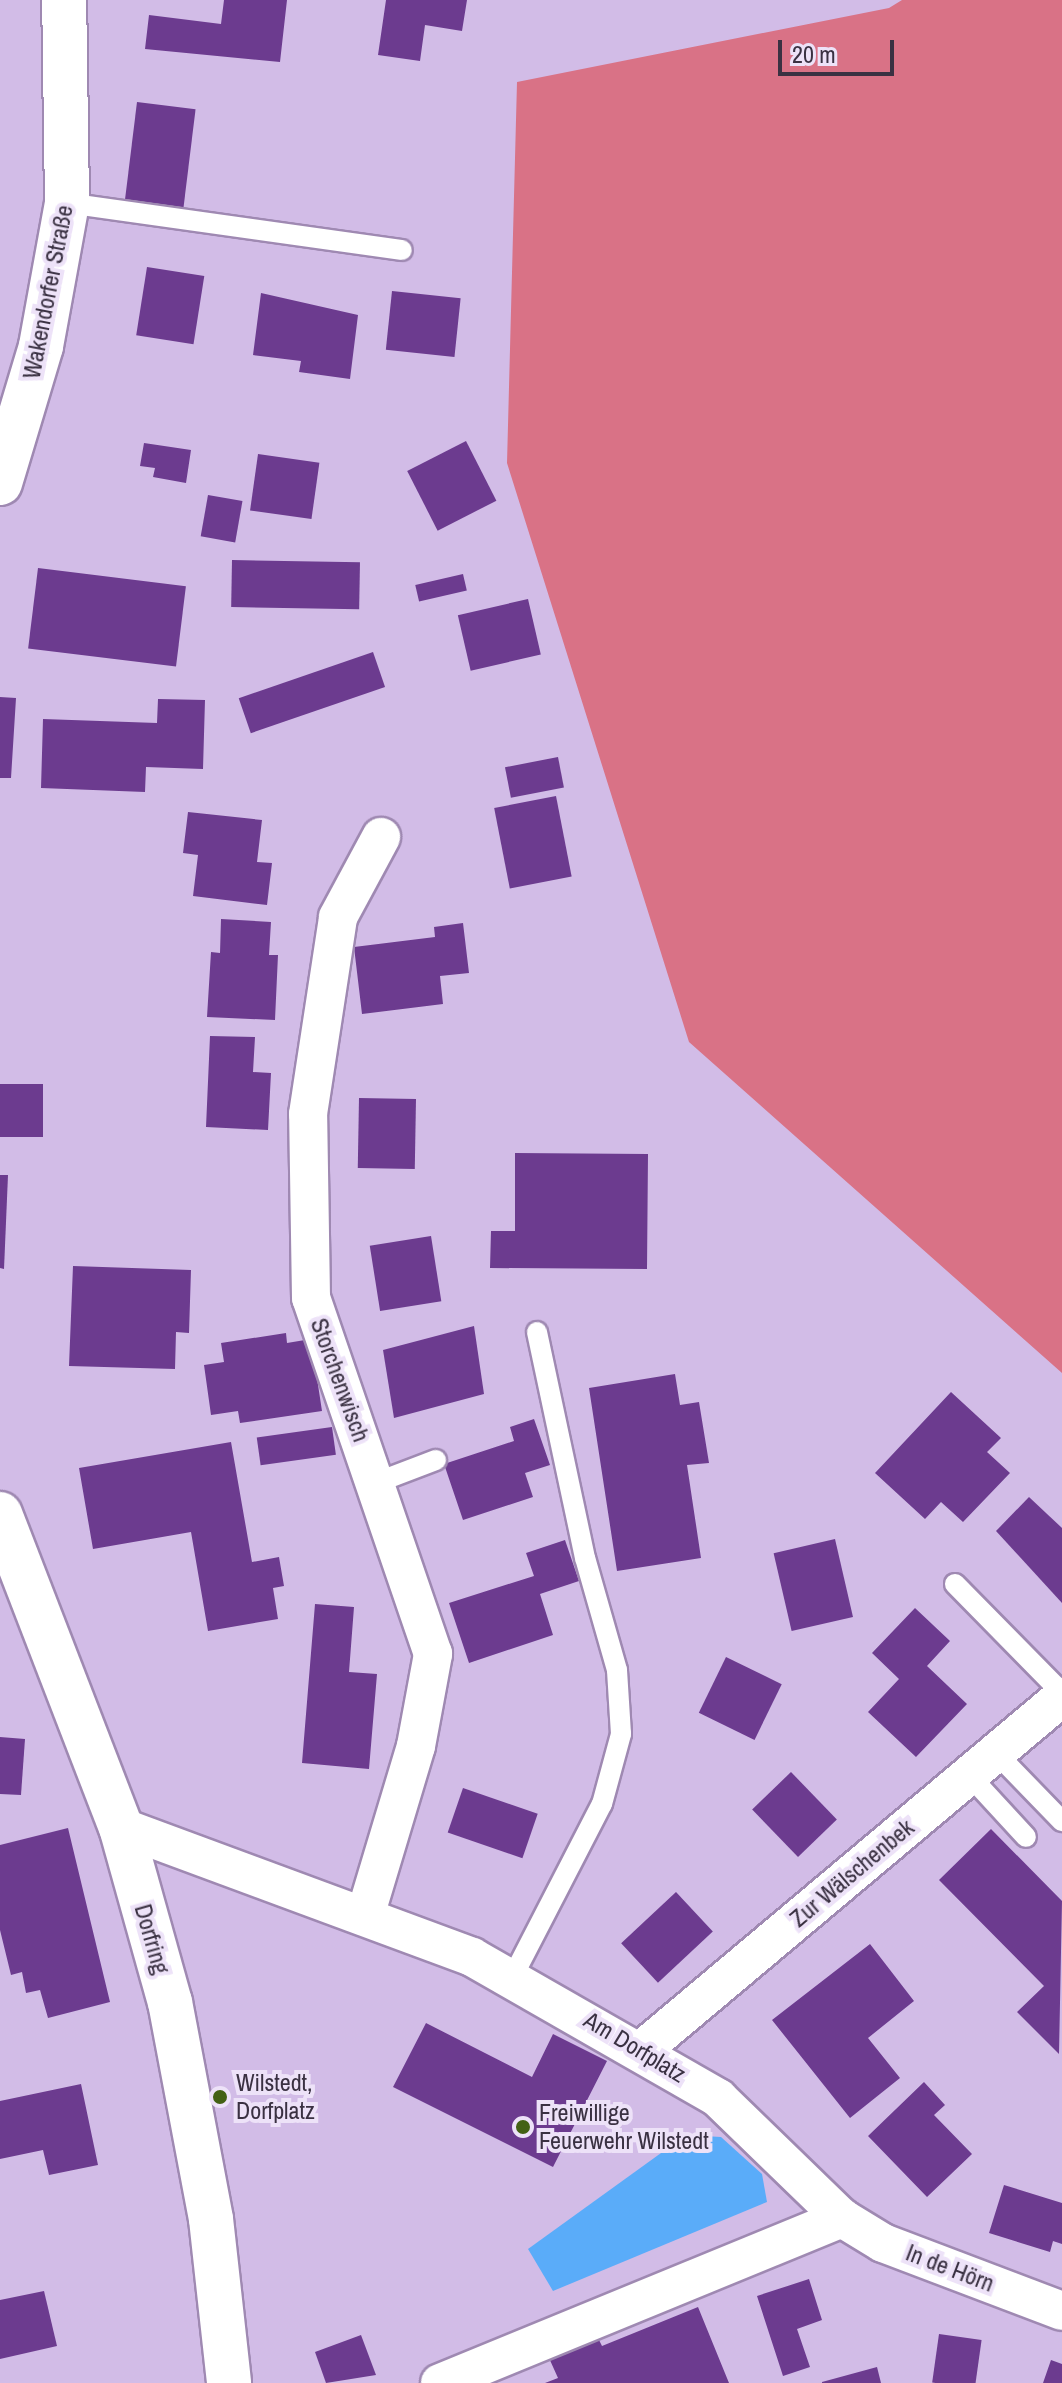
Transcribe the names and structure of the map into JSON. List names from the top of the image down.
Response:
{
  "streets": {
    "street": [
      "Wakendorfer Straße",
      "Storchenwisch",
      "Zur Wälschenbek",
      "Dorfring",
      "Am Dorfplatz",
      "In de Hörn"
    ]
  },
  "crossings": [
    ["Storchenwisch", "Am Dorfplatz"],
    ["Zur Wälschenbek", "Am Dorfplatz"],
    ["Dorfring", "Am Dorfplatz"],
    ["Am Dorfplatz", "In de Hörn"]
  ],
  "places": ["Wilstedt, Dorfplatz", "Freiwillige Feuerwehr Wilstedt"],
  "scale_bar": "20 m"
}
